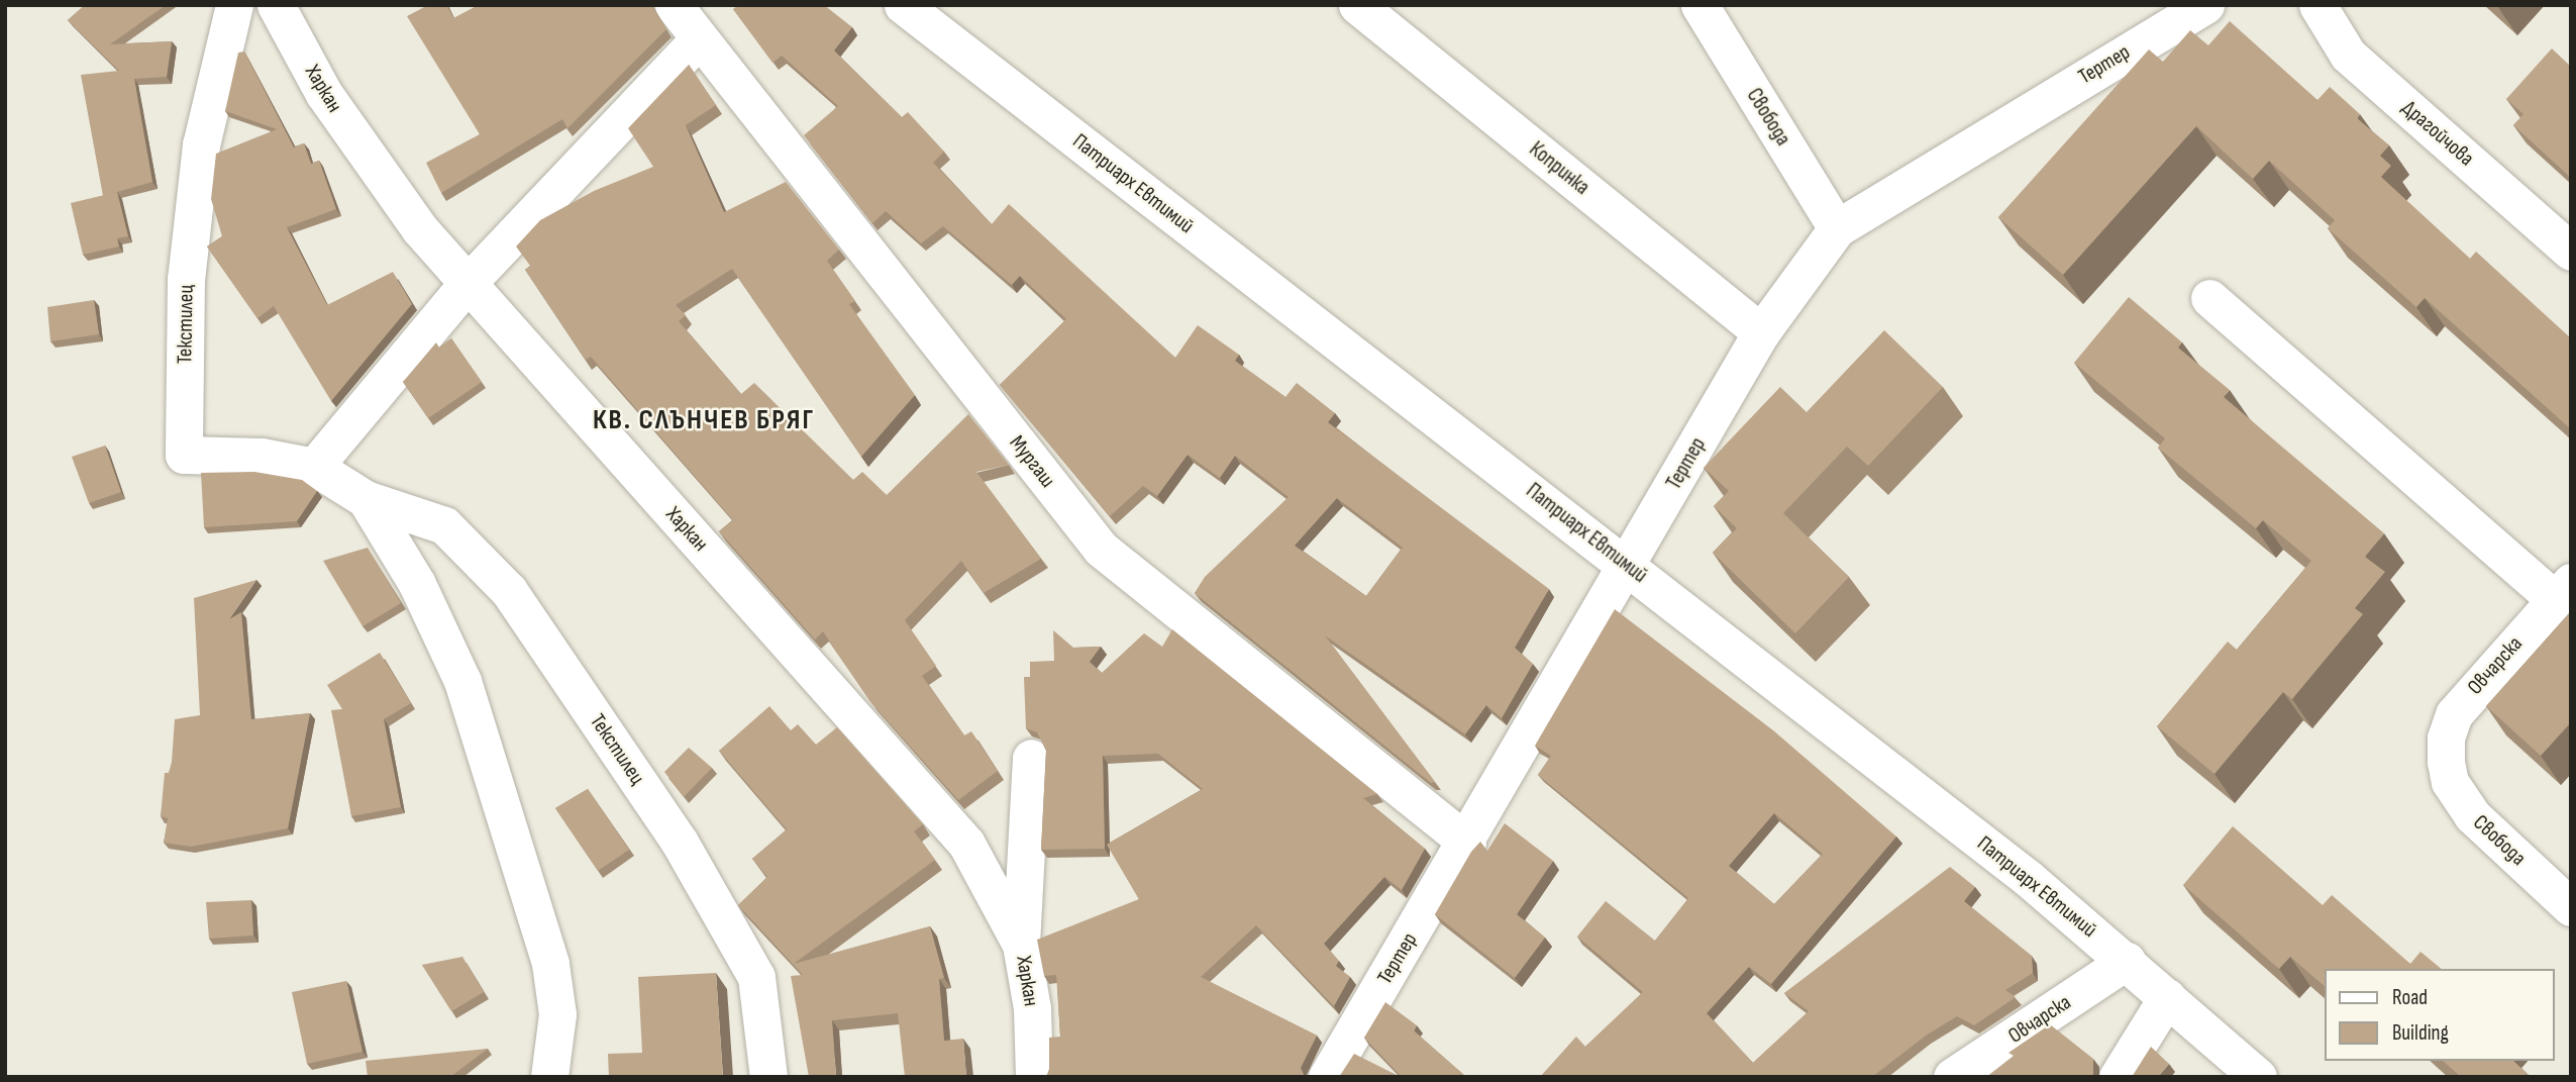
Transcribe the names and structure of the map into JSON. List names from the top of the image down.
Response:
{
  "streets": {
    "street": [
      "Тертер",
      "Харкан",
      "Свобода",
      "Драгойчова",
      "Копринка",
      "Патриарх Евтимий",
      "Текстилец",
      "Мургаш",
      "Овчарска"
    ]
  },
  "crossings": [
    ["Тертер", "Свобода"],
    ["Тертер", "Копринка"],
    ["Тертер", "Патриарх Евтимий"],
    ["Тертер", "Мургаш"],
    ["Свобода", "Овчарска"],
    ["Патриарх Евтимий", "Овчарска"]
  ],
  "districts": ["КВ. СЛЪНЧЕВ БРЯГ"],
  "legend": ["Road", "Building"]
}
